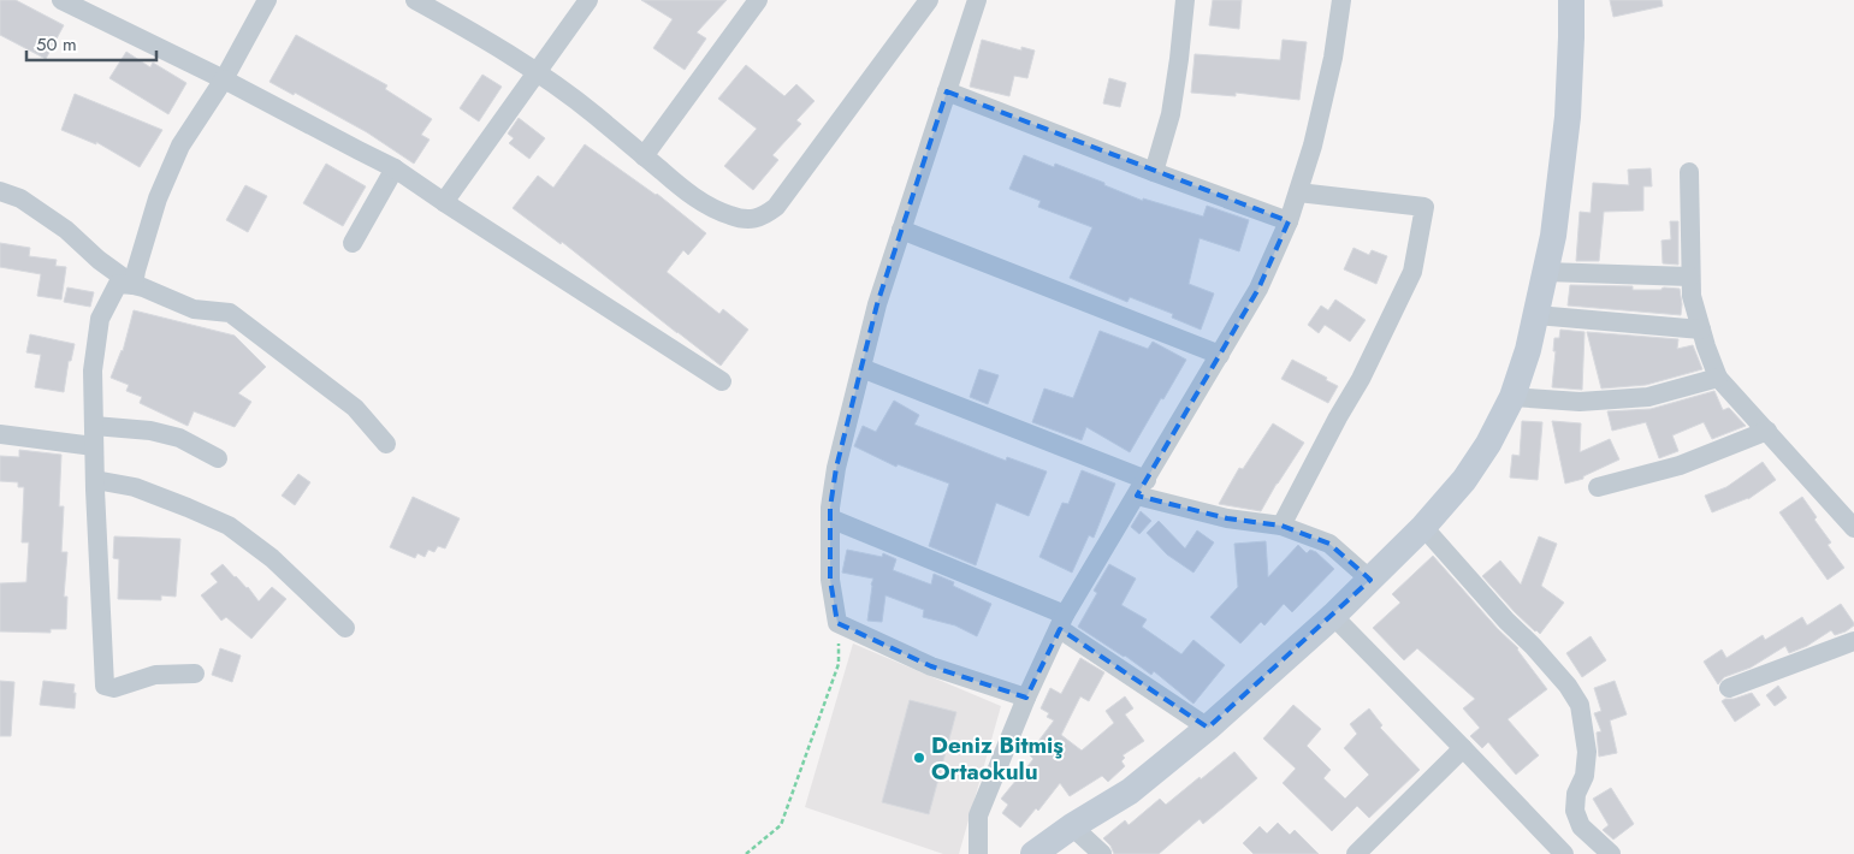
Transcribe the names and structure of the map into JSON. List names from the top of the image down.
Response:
{
  "places": ["Deniz Bitmiş Ortaokulu"],
  "scale_bar": "50 m"
}
